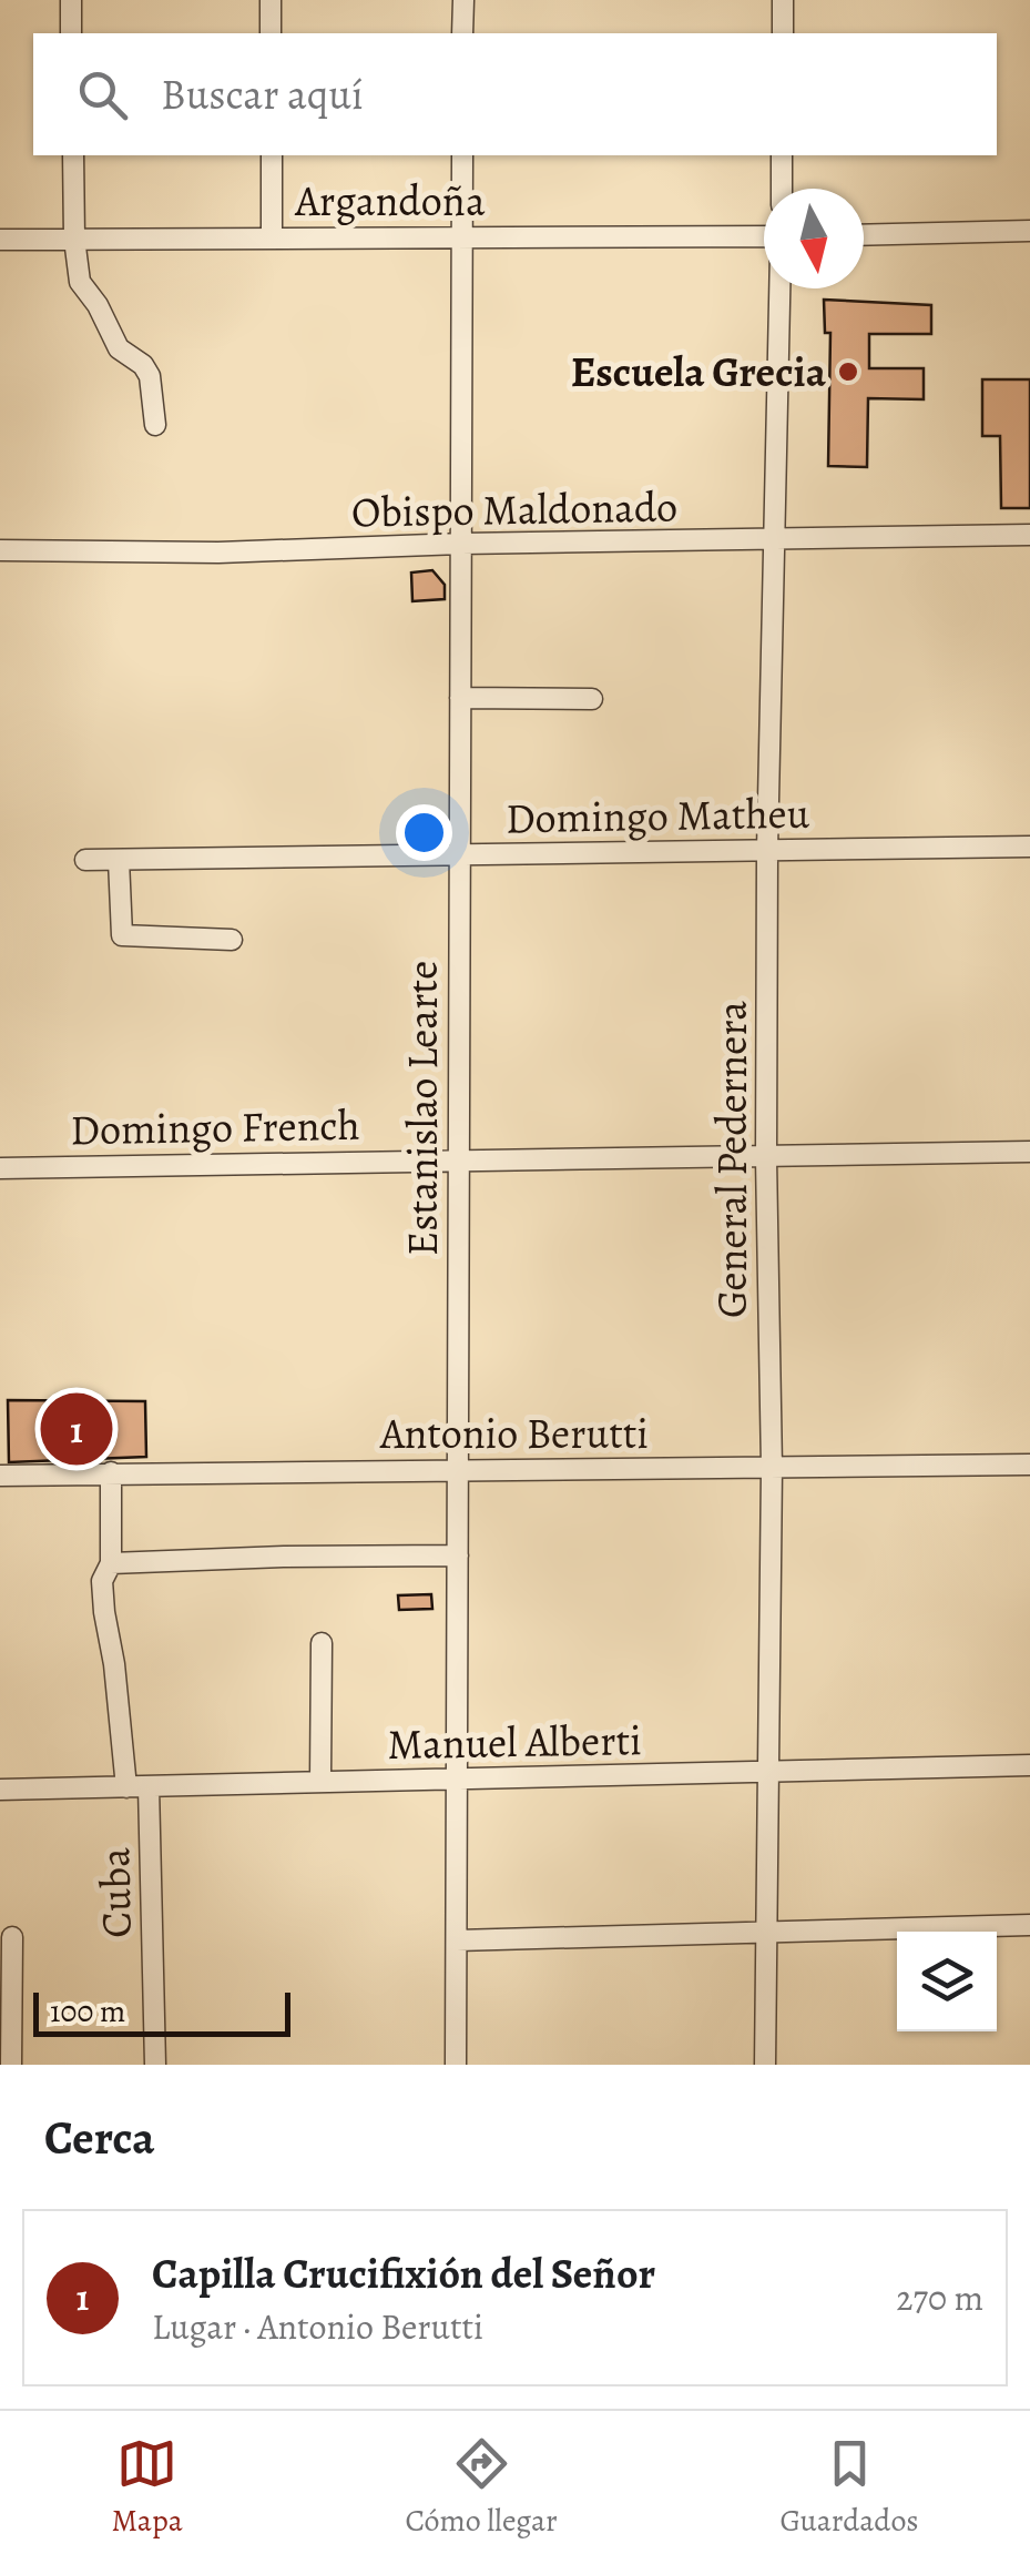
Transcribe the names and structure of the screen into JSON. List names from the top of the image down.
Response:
{
  "streets": {
    "street": [
      "Argandoña",
      "Obispo Maldonado",
      "Domingo Matheu",
      "Estanislao Learte",
      "Domingo French",
      "General Pedernera",
      "Antonio Berutti",
      "Manuel Alberti",
      "Cuba"
    ]
  },
  "crossings": [
    ["Argandoña", "Estanislao Learte"],
    ["Obispo Maldonado", "Estanislao Learte"],
    ["Obispo Maldonado", "General Pedernera"],
    ["Domingo Matheu", "Estanislao Learte"],
    ["Domingo Matheu", "General Pedernera"],
    ["Estanislao Learte", "Domingo French"],
    ["Estanislao Learte", "Antonio Berutti"],
    ["Estanislao Learte", "Manuel Alberti"],
    ["Domingo French", "General Pedernera"],
    ["General Pedernera", "Antonio Berutti"],
    ["General Pedernera", "Manuel Alberti"],
    ["Manuel Alberti", "Cuba"]
  ],
  "places": ["Escuela Grecia"],
  "scale_bar": "100 m",
  "north": "bottom",
  "page": {
    "search": "Buscar aquí",
    "pins": "1",
    "scale": "100 m",
    "heading": "Cerca",
    "list": [
      {
        "mark": "1",
        "name": "Capilla Crucifixión del Señor",
        "note": "Lugar · Antonio Berutti",
        "value": "270 m"
      }
    ],
    "nav": ["Mapa", "Cómo llegar", "Guardados"]
  }
}
